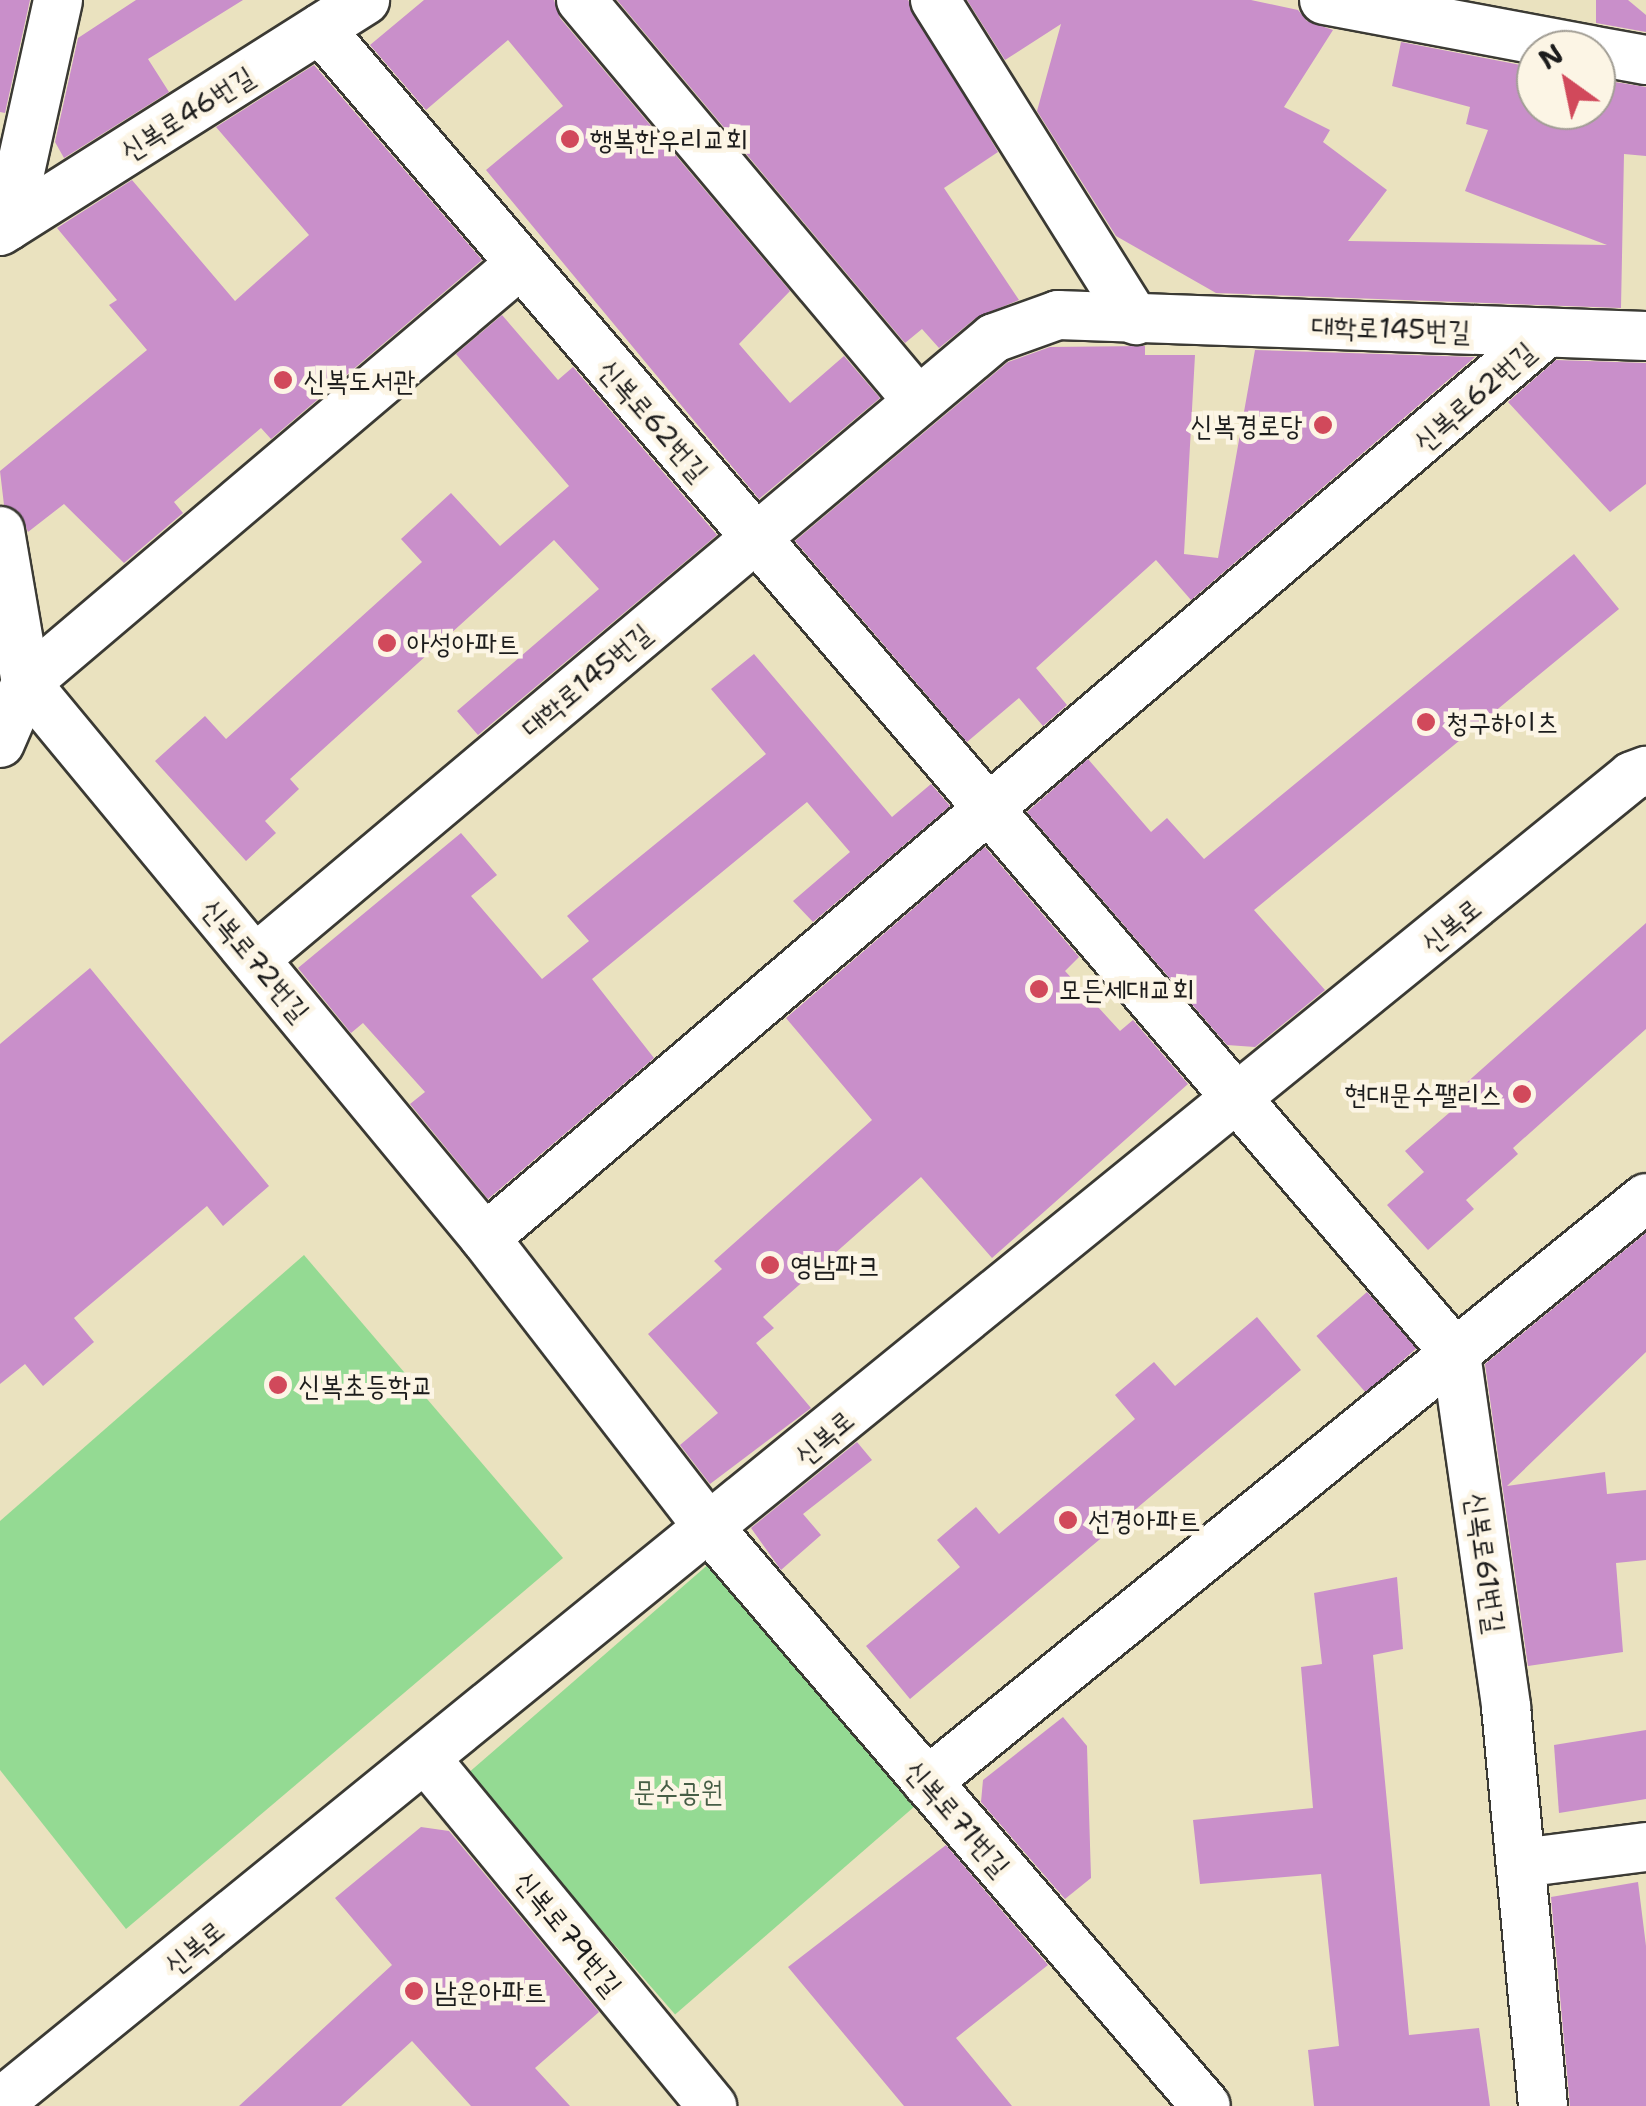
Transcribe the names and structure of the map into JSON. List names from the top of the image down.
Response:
{
  "streets": {
    "street": [
      "신복로46번길",
      "대학로145번길",
      "신복로62번길",
      "신복로",
      "신복로72번길",
      "신복로61번길",
      "신복로71번길",
      "신복로79번길"
    ]
  },
  "crossings": [
    ["신복로46번길", "신복로62번길"],
    ["대학로145번길", "신복로62번길"],
    ["대학로145번길", "신복로72번길"],
    ["신복로62번길", "신복로"],
    ["신복로", "신복로72번길"],
    ["신복로", "신복로71번길"],
    ["신복로", "신복로79번길"],
    ["신복로72번길", "신복로71번길"]
  ],
  "parks": ["문수공원"],
  "places": [
    "행복한우리교회",
    "신복도서관",
    "신복경로당",
    "아성아파트",
    "청구하이츠",
    "모든세대교회",
    "현대문수팰리스",
    "영남파크",
    "신복초등학교",
    "선경아파트",
    "남운아파트"
  ],
  "north": "top left"
}
